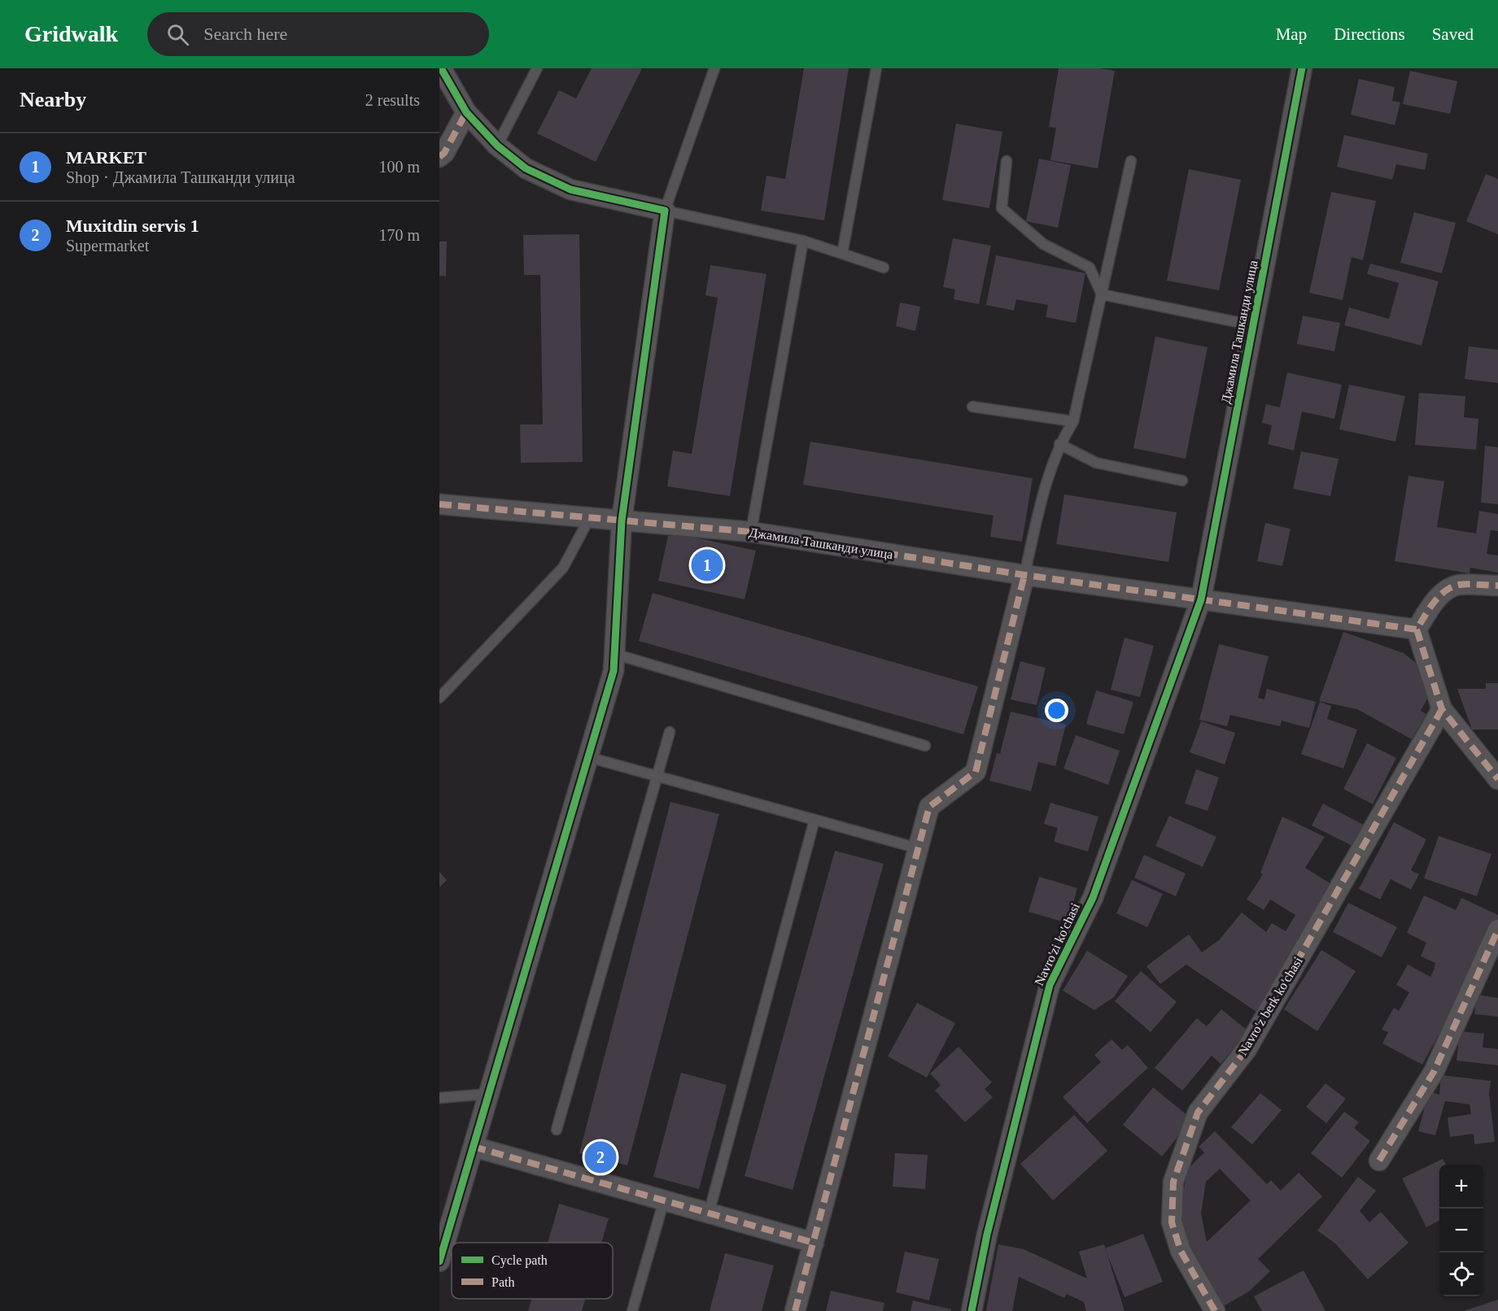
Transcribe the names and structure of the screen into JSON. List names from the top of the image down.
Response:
{
  "streets": {
    "street": ["Джамила Ташканди улица", "Navro'zi ko'chasi", "Navro'z berk ko'chasi"]
  },
  "crossings": [
    ["Джамила Ташканди улица", "Navro'zi ko'chasi"]
  ],
  "legend": ["Cycle path", "Path"],
  "page": {
    "header": "Gridwalk",
    "search": "Search here",
    "nav": ["Map", "Directions", "Saved"],
    "heading": ["Nearby", "2 results"],
    "list": [
      {
        "mark": "1",
        "name": "MARKET",
        "note": "Shop · Джамила Ташканди улица",
        "value": "100 m"
      },
      {
        "mark": "2",
        "name": "Muxitdin servis 1",
        "note": "Supermarket",
        "value": "170 m"
      }
    ],
    "pins": ["1", "2"],
    "map_buttons": ["+", "−"]
  }
}
